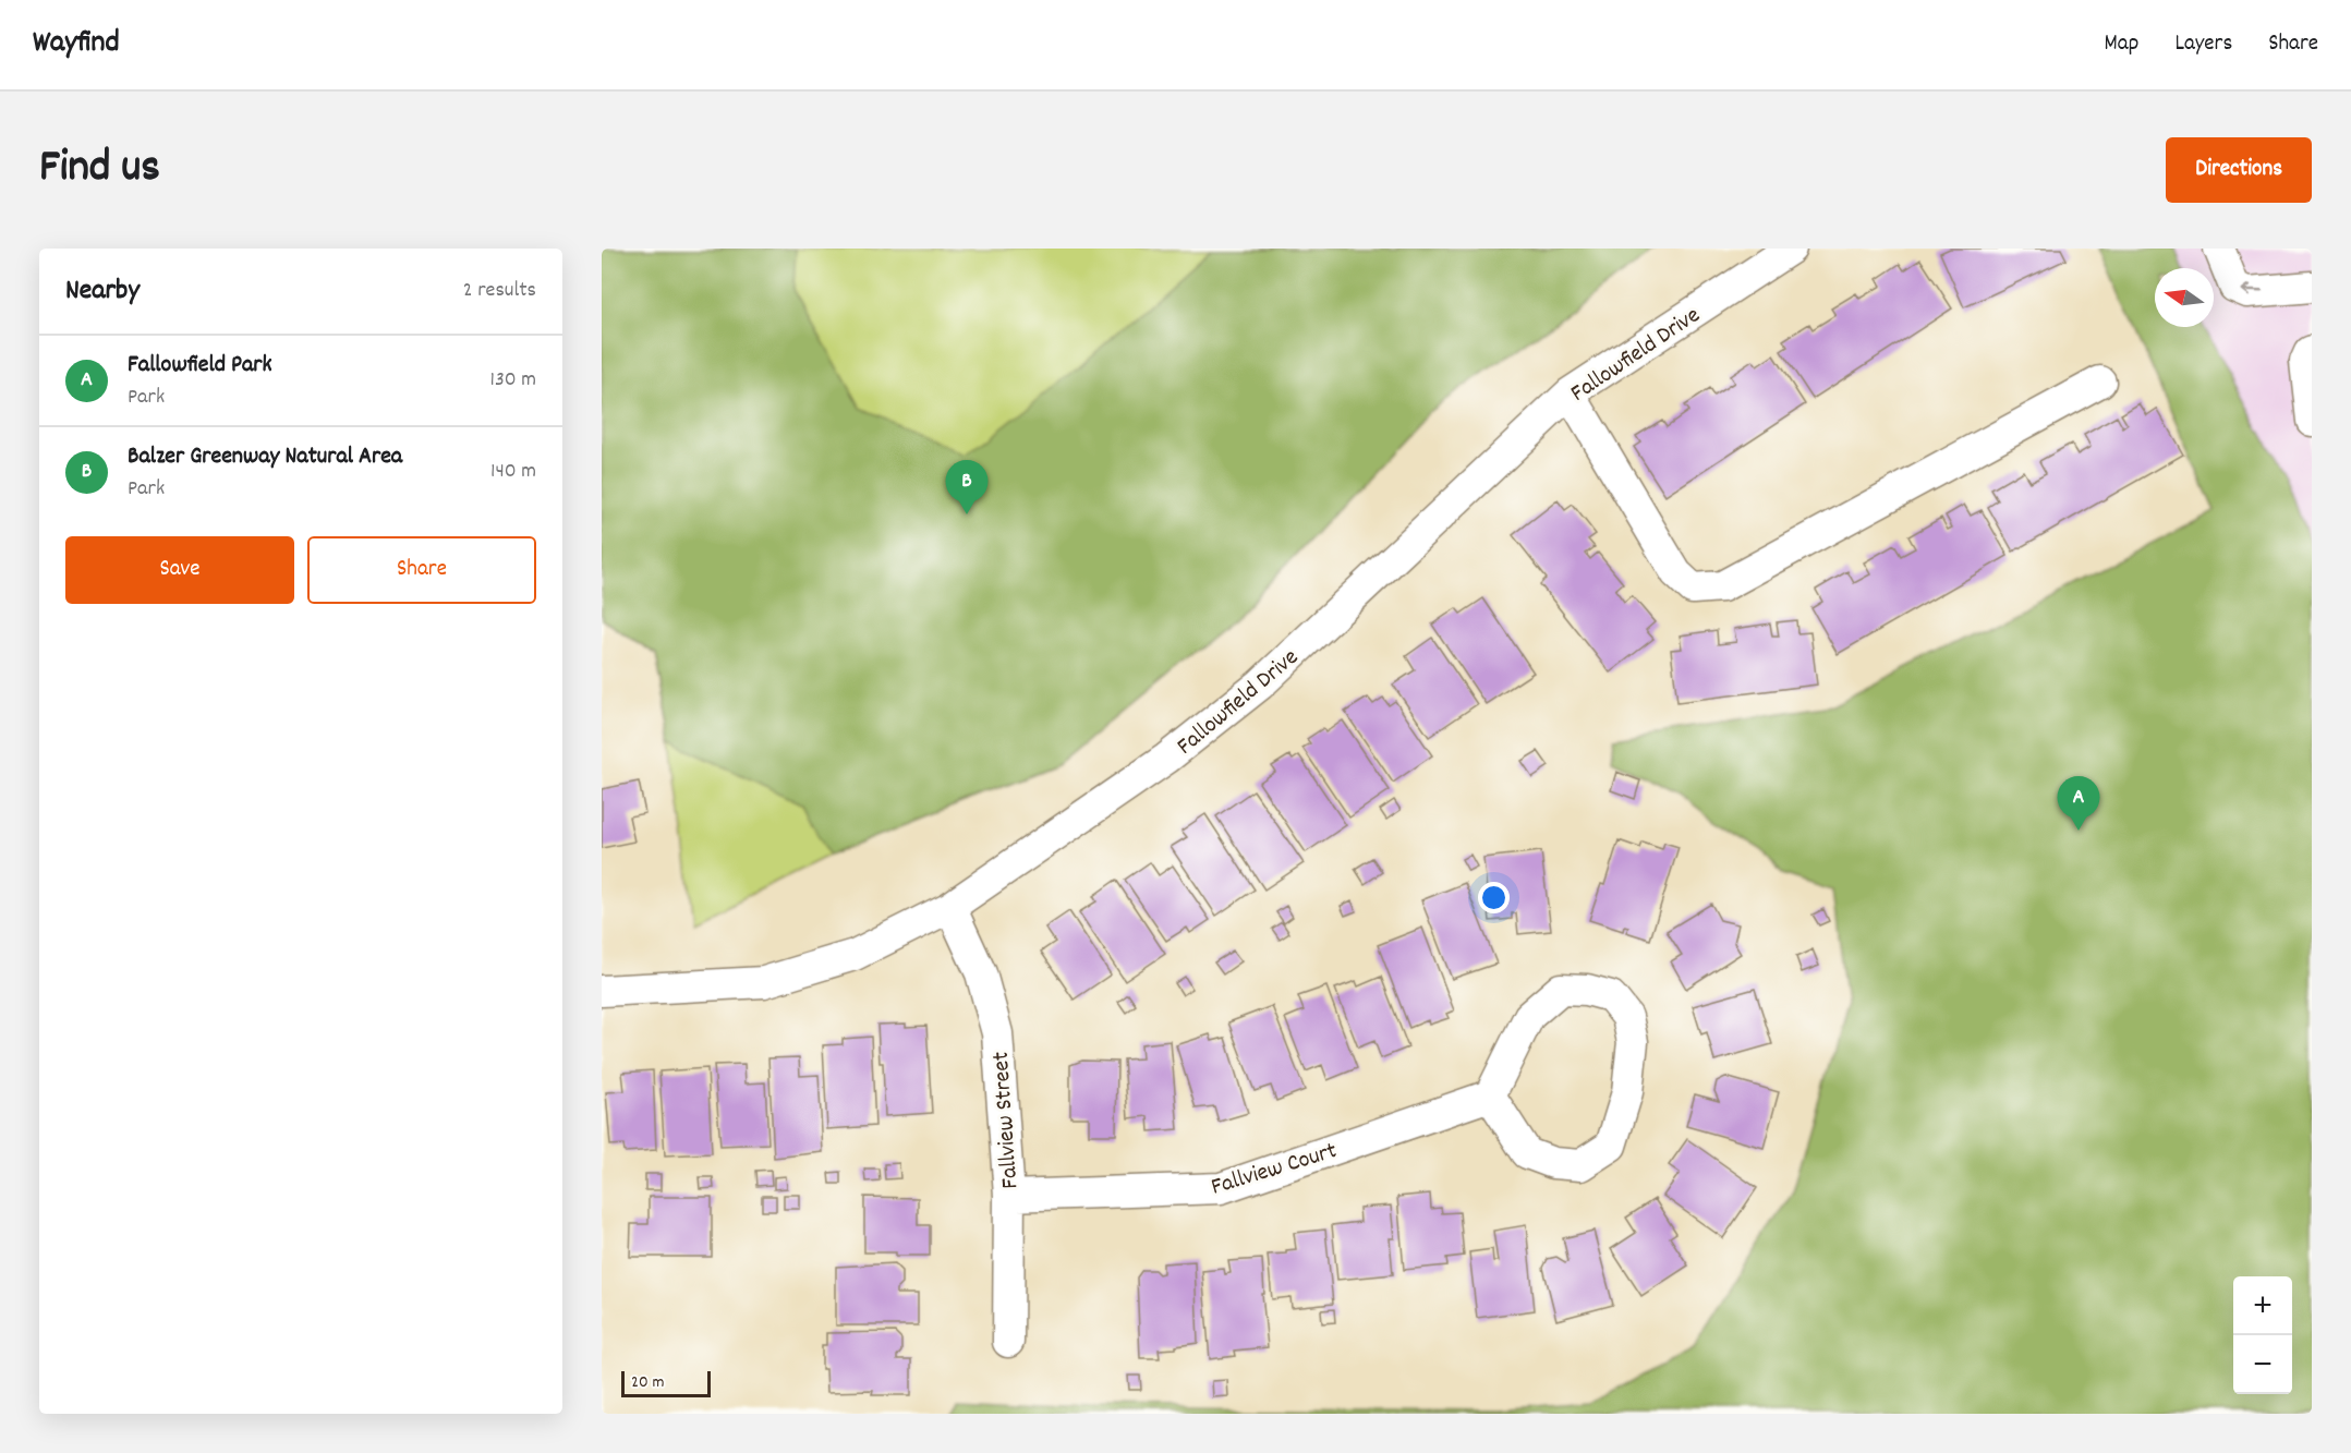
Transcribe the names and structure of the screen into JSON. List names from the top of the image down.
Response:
{
  "streets": {
    "street": ["Fallowfield Drive", "Fallview Street", "Fallview Court"]
  },
  "crossings": [
    ["Fallowfield Drive", "Fallview Street"],
    ["Fallview Street", "Fallview Court"]
  ],
  "scale_bar": "20 m",
  "north": "left",
  "page": {
    "header": "Wayfind",
    "nav": ["Map", "Layers", "Share"],
    "title": "Find us",
    "buttons": [
      "Directions",
      ["Save", "Share"]
    ],
    "heading": ["Nearby", "2 results"],
    "list": [
      {
        "mark": "A",
        "name": "Fallowfield Park",
        "note": "Park",
        "value": "130 m"
      },
      {
        "mark": "B",
        "name": "Balzer Greenway Natural Area",
        "note": "Park",
        "value": "140 m"
      }
    ],
    "pins": ["B", "A"],
    "map_buttons": ["+", "−"],
    "scale": "20 m"
  }
}
